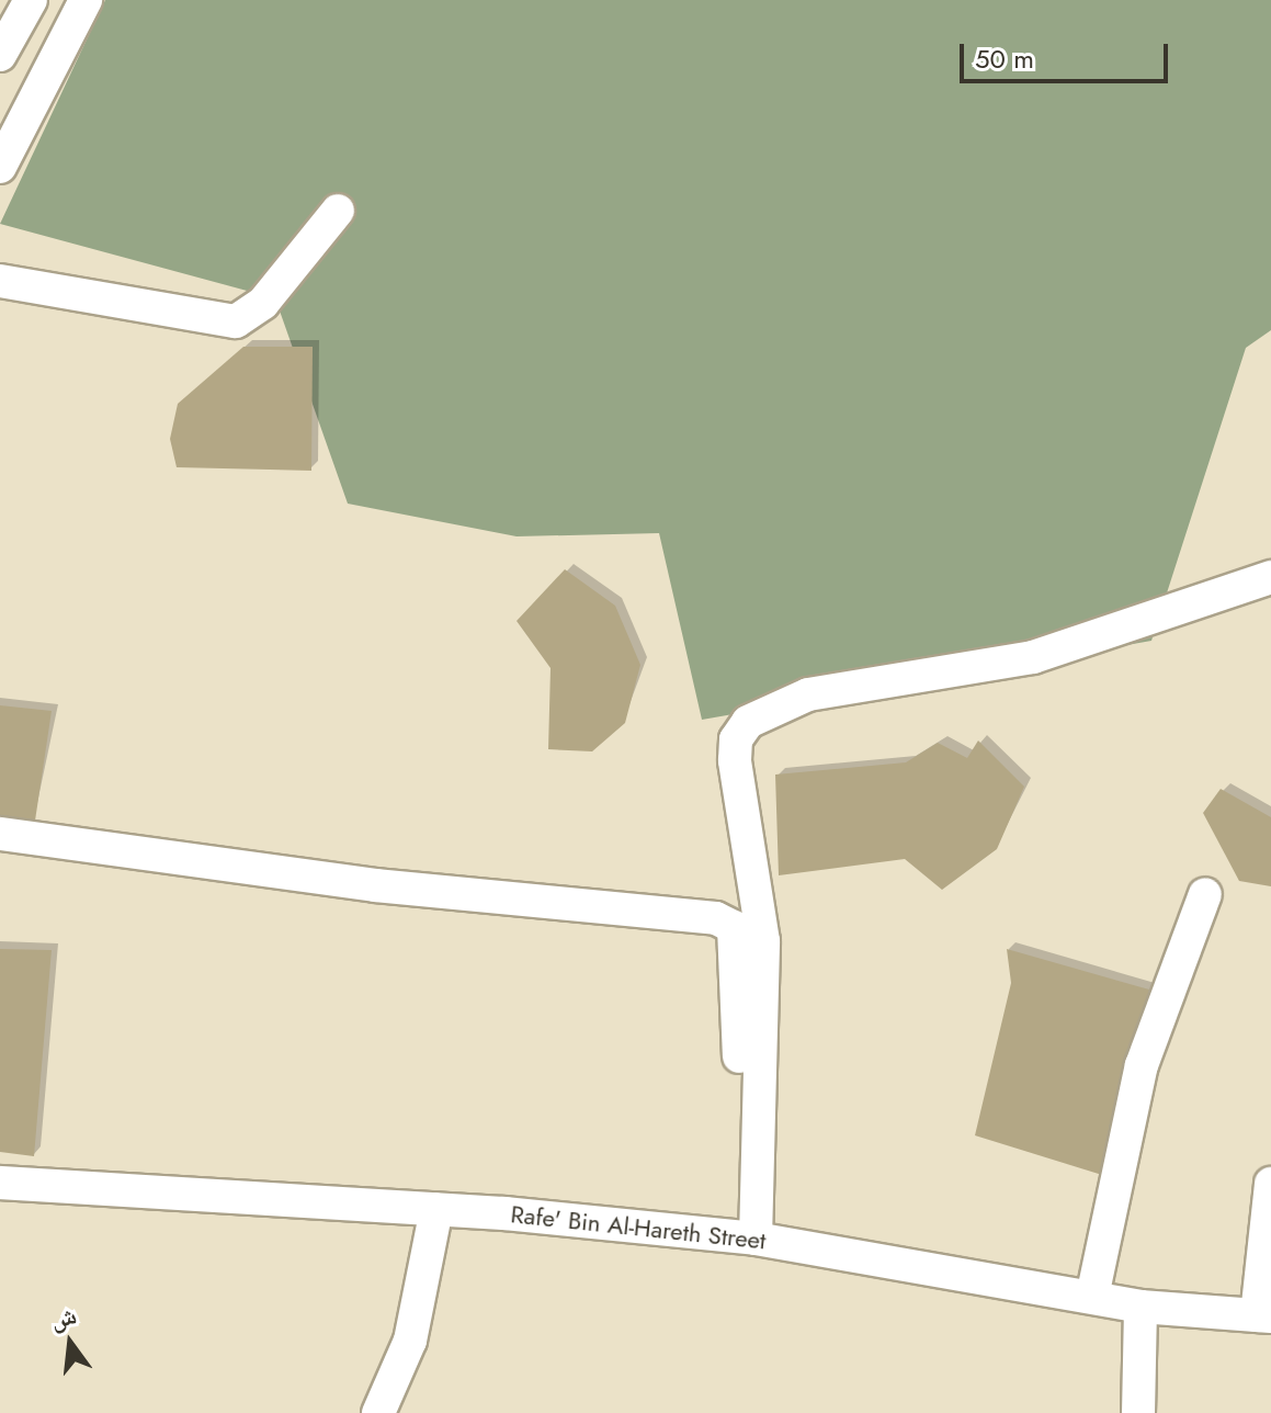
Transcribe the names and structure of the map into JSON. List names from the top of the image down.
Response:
{
  "streets": {
    "street": ["Rafe' Bin Al-Hareth Street"]
  },
  "scale_bar": "50 m",
  "north": "top"
}
